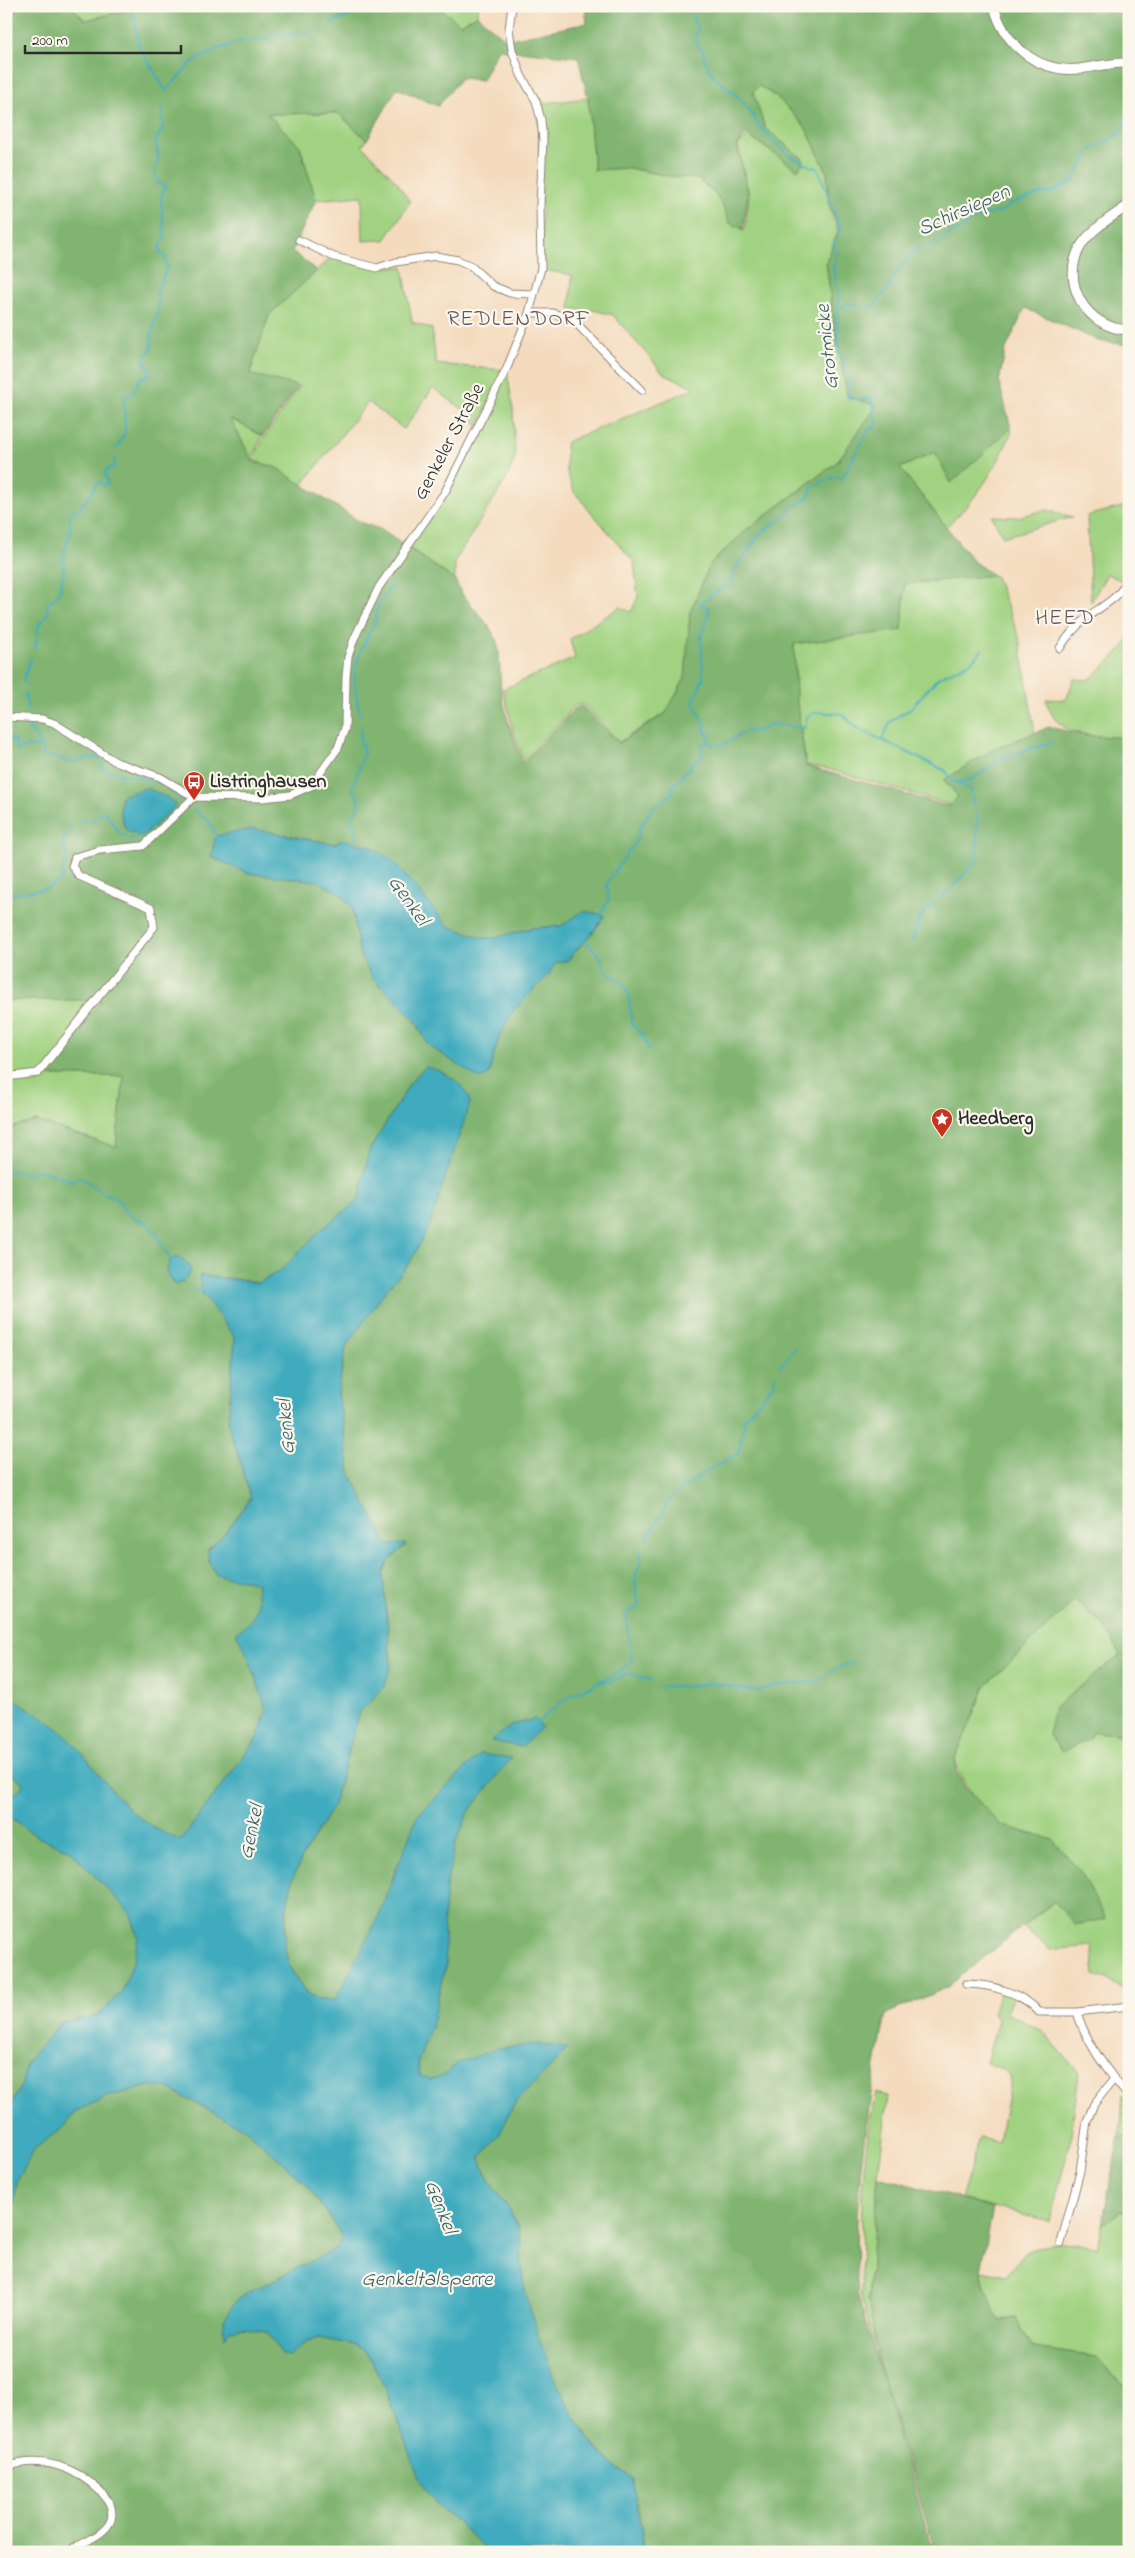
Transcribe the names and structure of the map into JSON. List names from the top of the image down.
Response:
{
  "streets": {
    "street": ["Genkeler Straße"]
  },
  "districts": ["REDLENDORF", "HEED"],
  "water": [
    "Schirsiepen",
    "Grotmicke",
    "Genkel",
    "Genkeltalsperre"
  ],
  "places": {
    "bus stop": ["Listringhausen"],
    "place": ["Heedberg"]
  },
  "scale_bar": "200 m"
}
